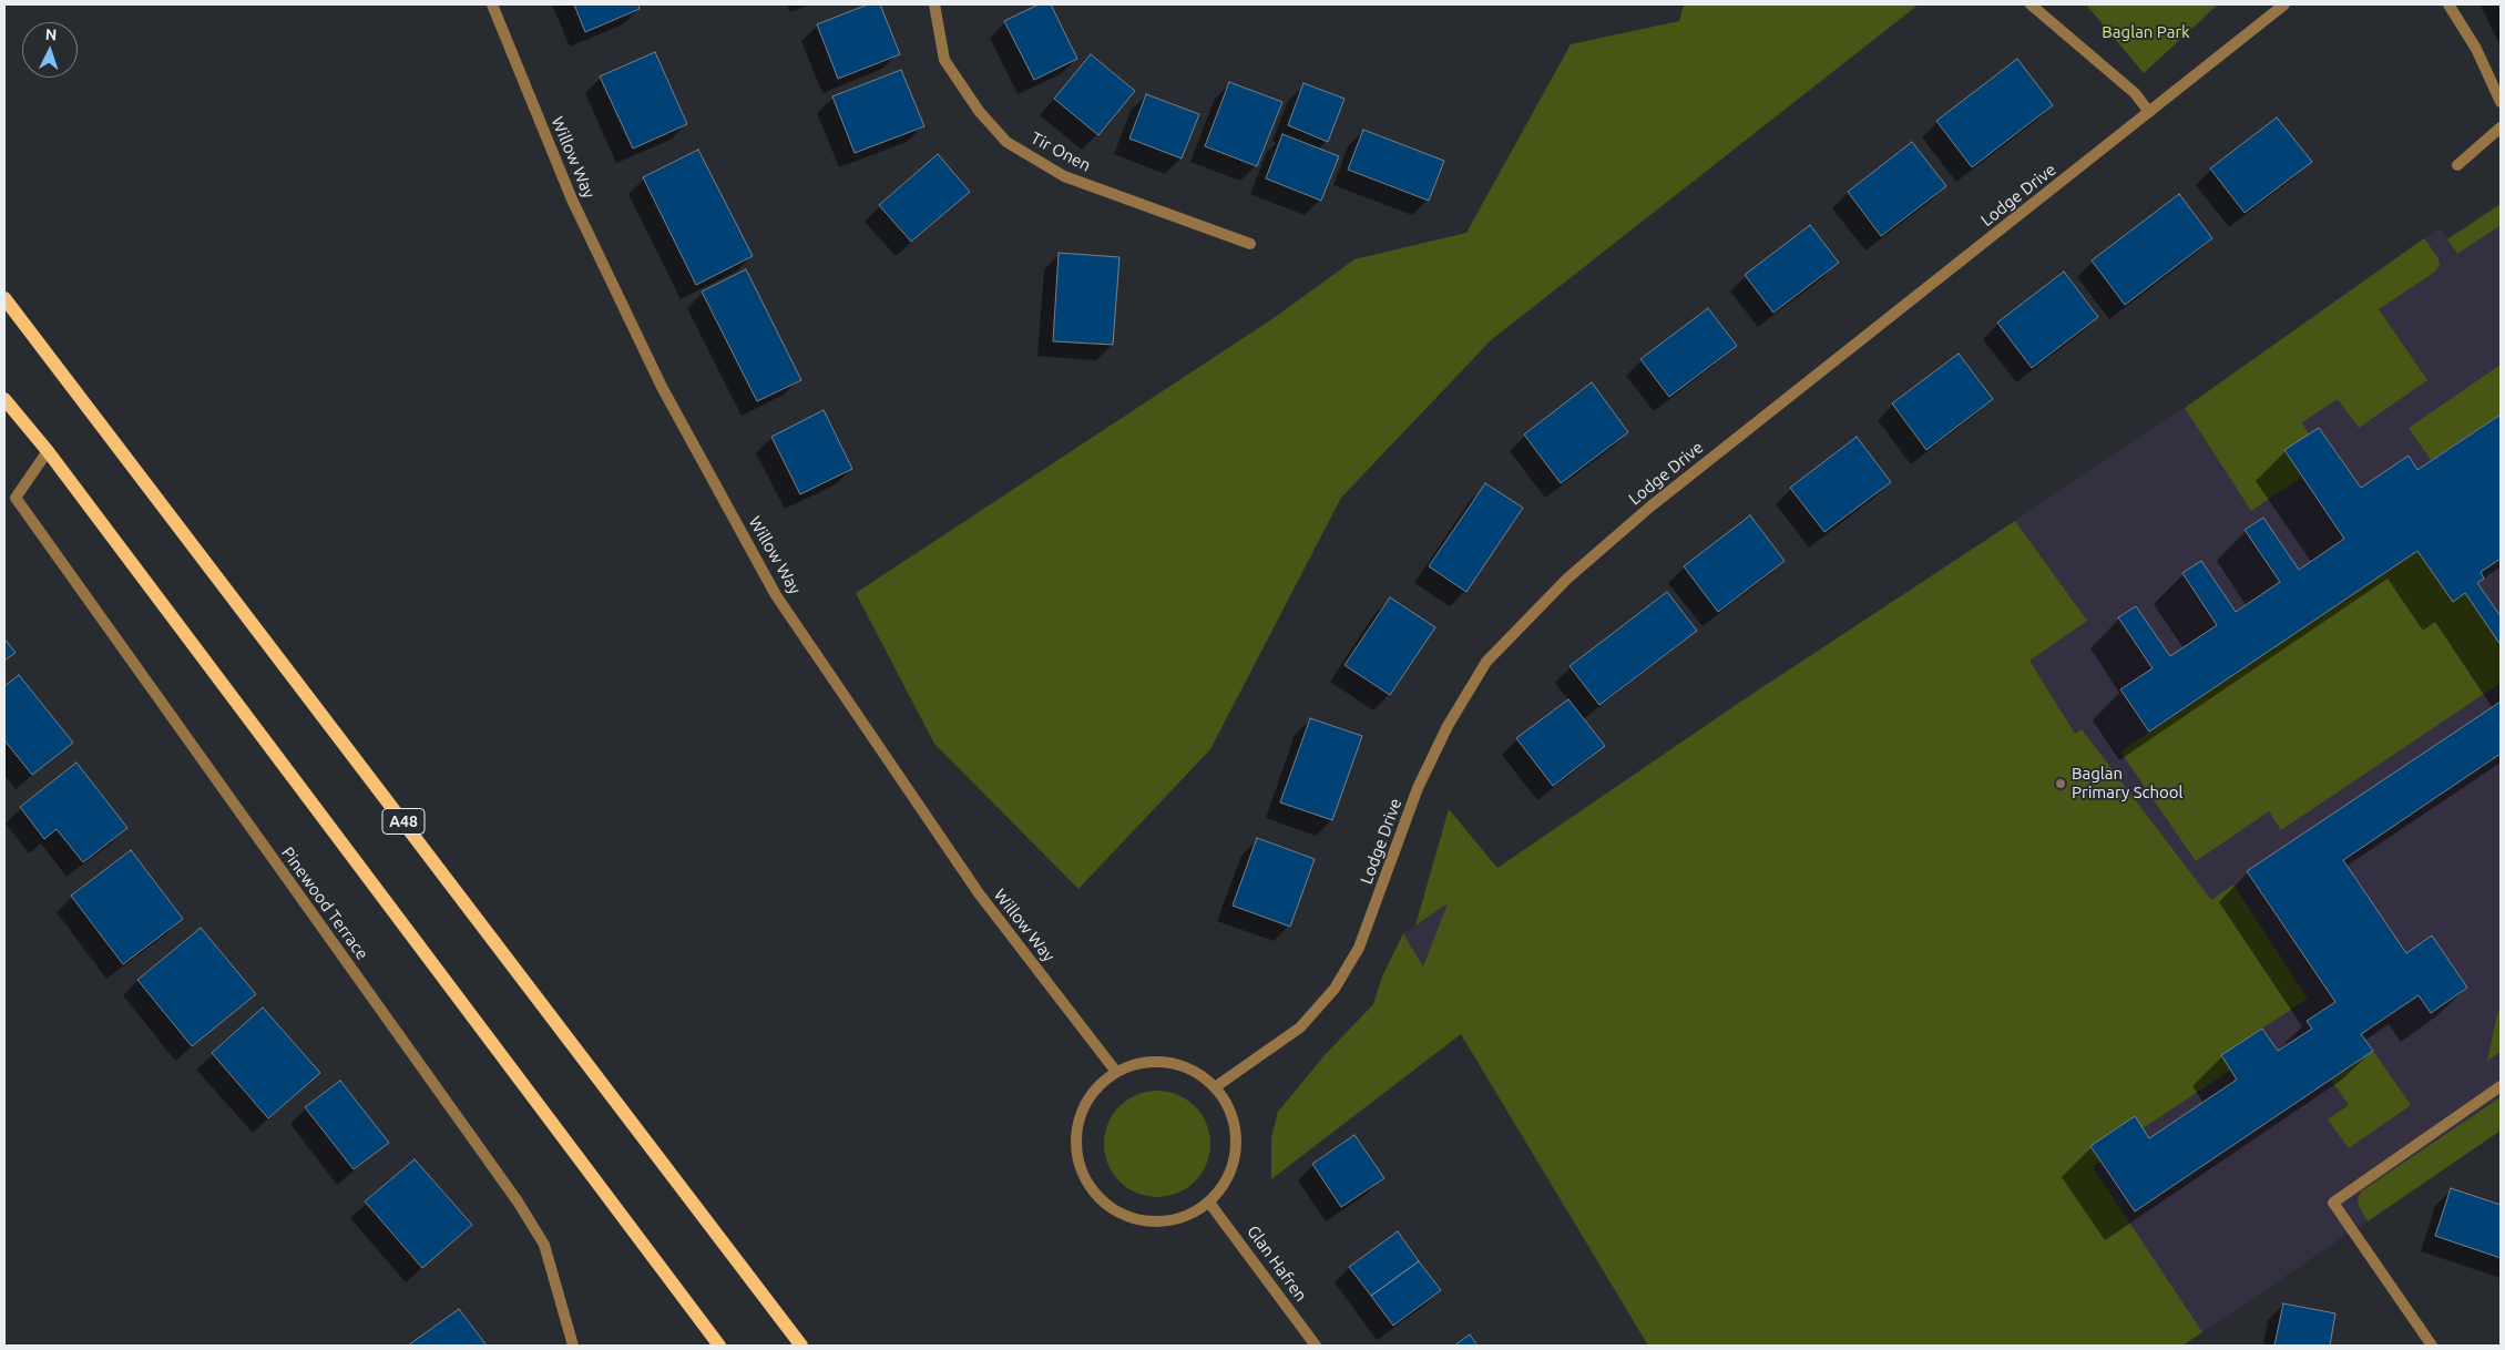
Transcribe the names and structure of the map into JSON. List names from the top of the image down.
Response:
{
  "streets": {
    "main road": ["A48"],
    "street": [
      "Tir Onen",
      "Willow Way",
      "Lodge Drive",
      "Pinewood Terrace",
      "Glan Hafren"
    ]
  },
  "crossings": [
    ["Willow Way", "Lodge Drive"],
    ["Willow Way", "Glan Hafren"],
    ["Lodge Drive", "Glan Hafren"]
  ],
  "parks": ["Baglan Park"],
  "places": ["Baglan Primary School"],
  "north": "top"
}
